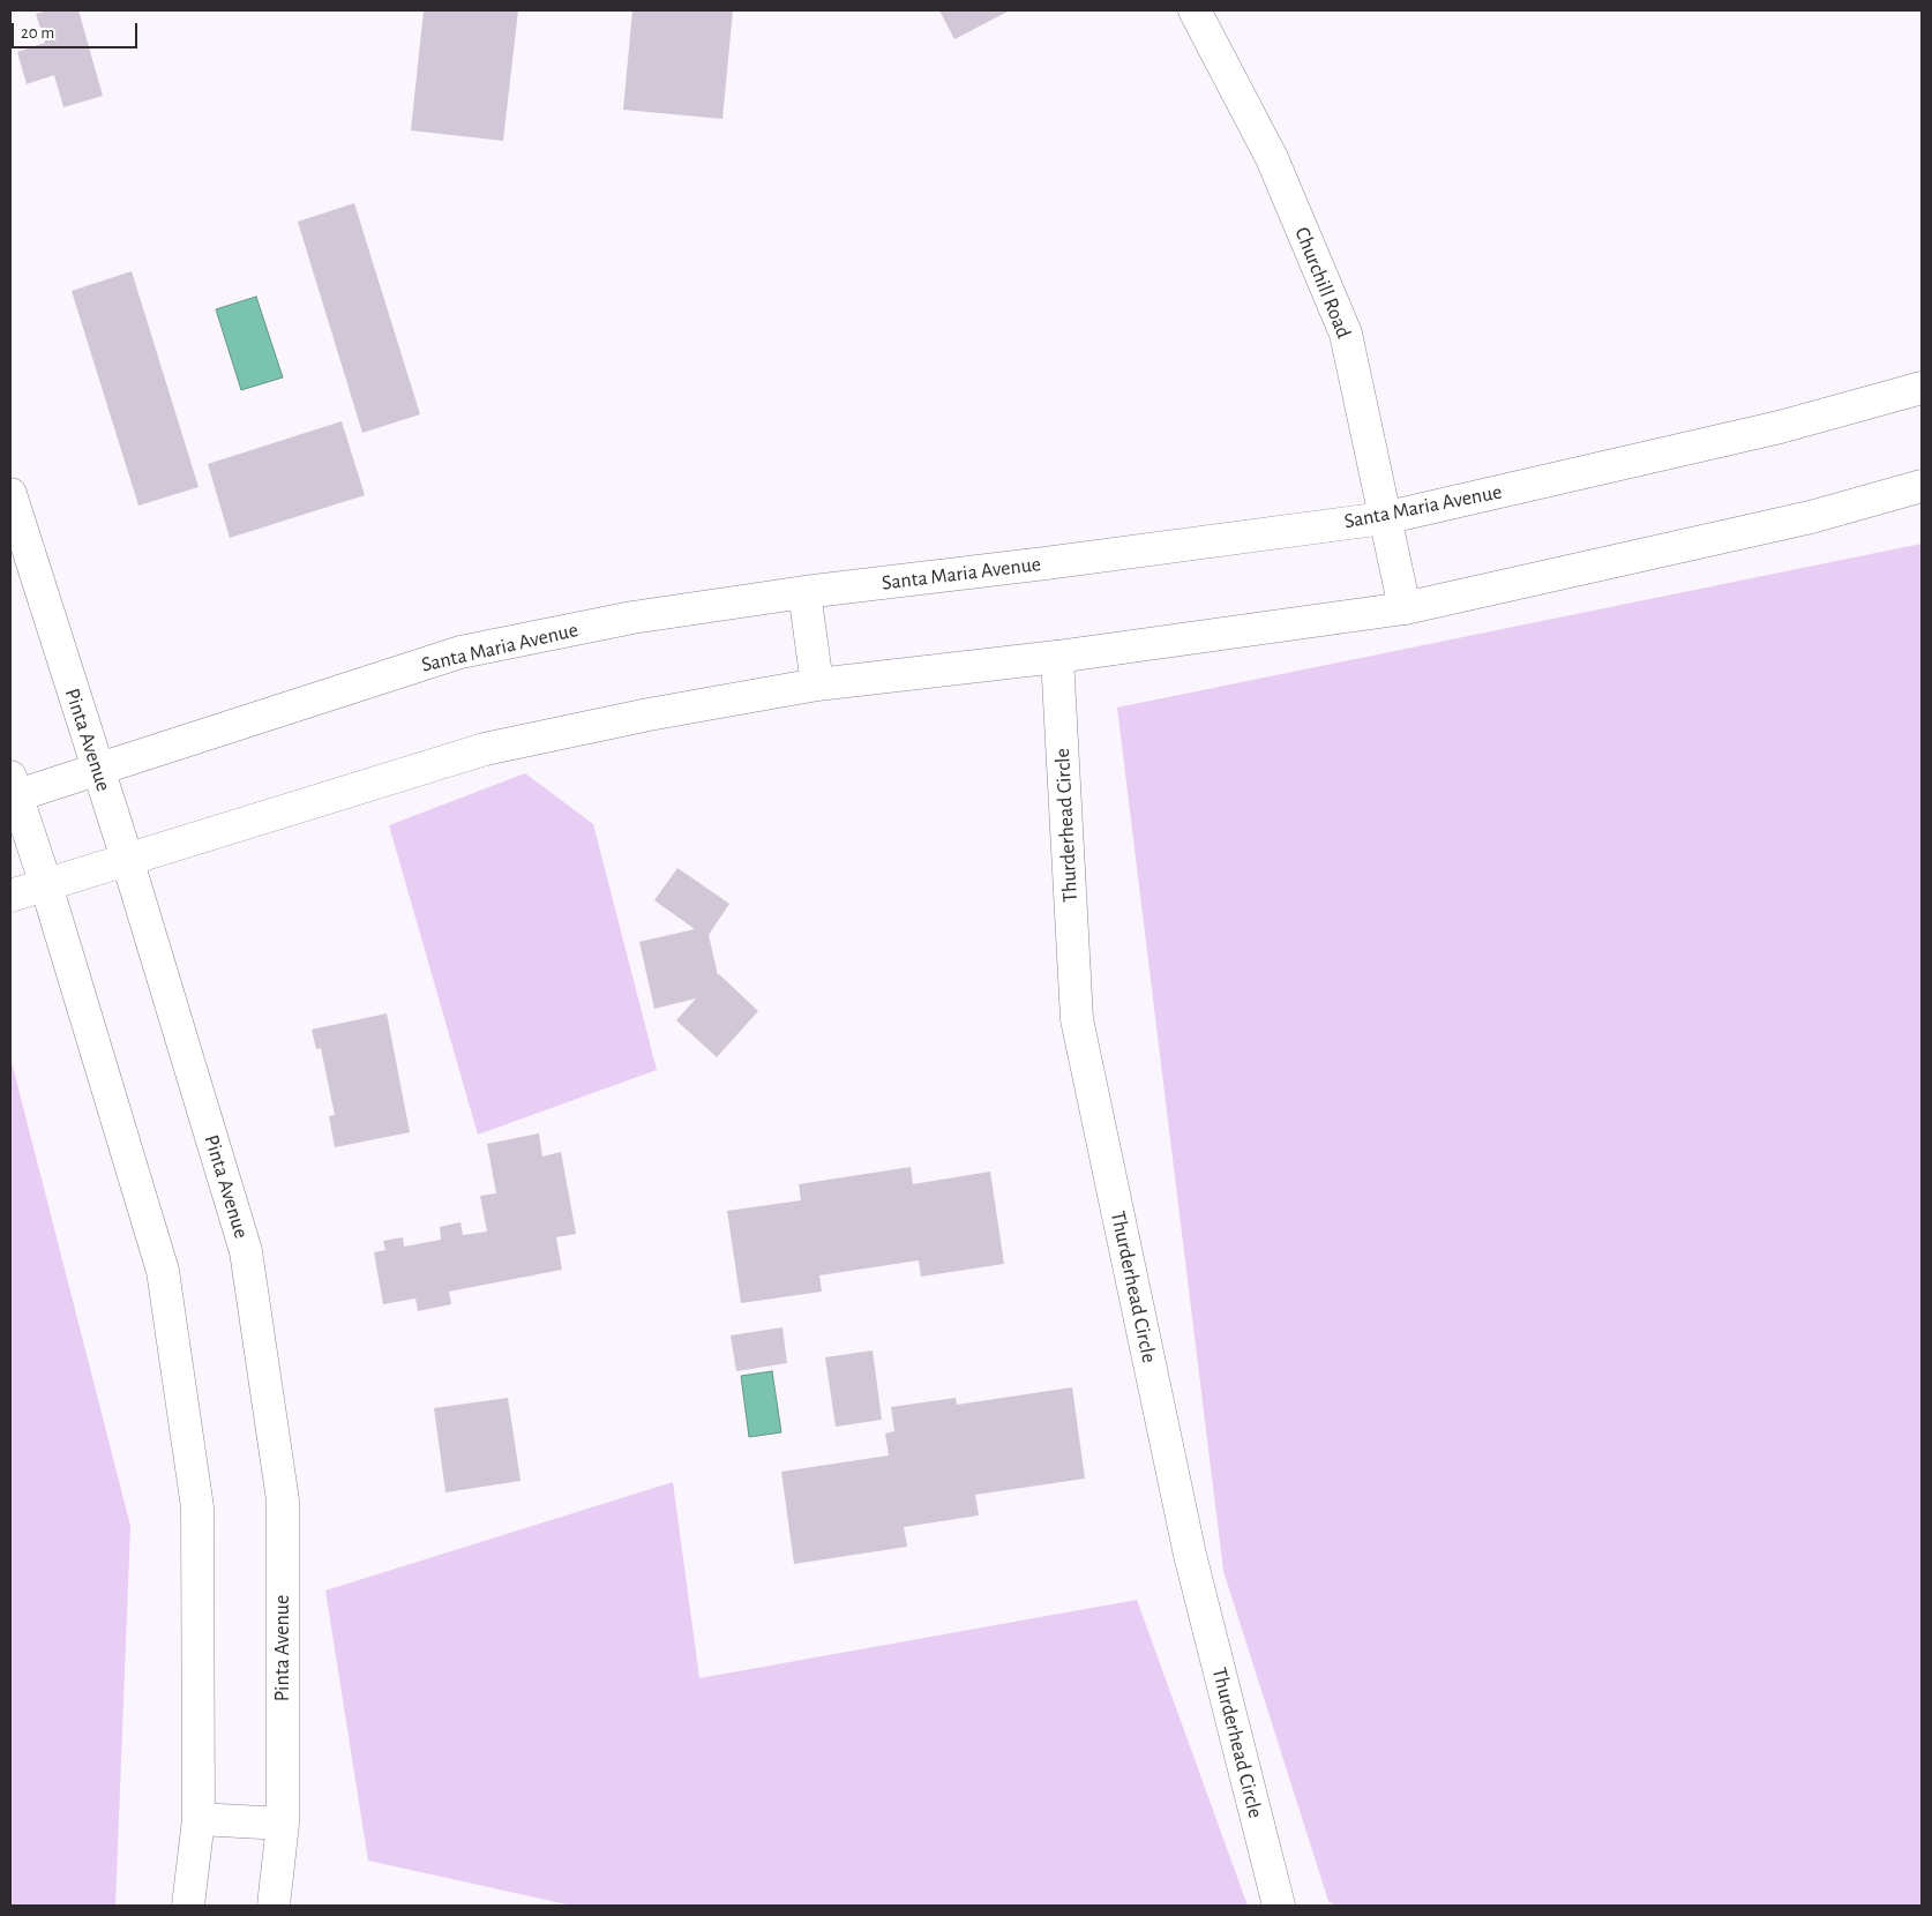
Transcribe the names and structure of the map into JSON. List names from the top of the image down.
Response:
{
  "streets": {
    "street": [
      "Churchill Road",
      "Santa Maria Avenue",
      "Pinta Avenue",
      "Thurderhead Circle"
    ]
  },
  "crossings": [
    ["Churchill Road", "Santa Maria Avenue"],
    ["Santa Maria Avenue", "Pinta Avenue"]
  ],
  "scale_bar": "20 m"
}
